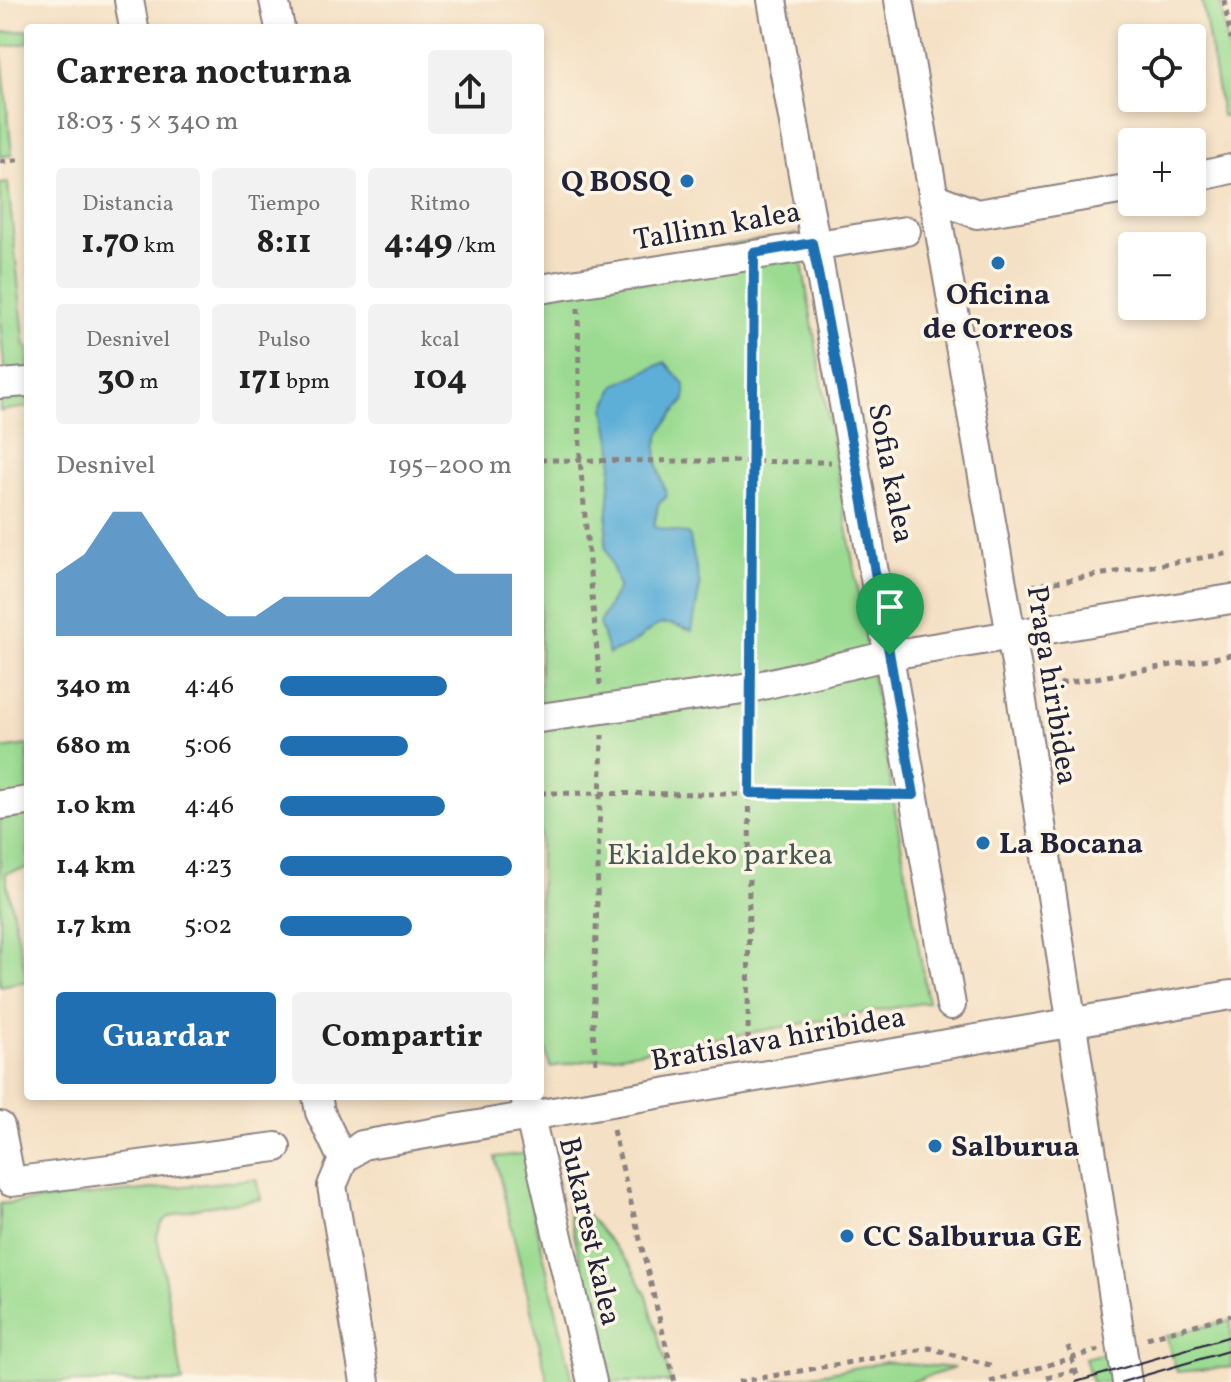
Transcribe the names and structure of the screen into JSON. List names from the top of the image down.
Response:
{
  "streets": {
    "street": [
      "Tallinn kalea",
      "Sofia kalea",
      "Praga hiribidea",
      "Bratislava hiribidea",
      "Bukarest kalea"
    ]
  },
  "crossings": [
    ["Tallinn kalea", "Sofia kalea"],
    ["Praga hiribidea", "Bratislava hiribidea"],
    ["Bratislava hiribidea", "Bukarest kalea"]
  ],
  "parks": ["Ekialdeko parkea"],
  "places": [
    "Q BOSQ",
    "Oficina de Correos",
    "La Bocana",
    "Salburua",
    "CC Salburua GE"
  ],
  "page": {
    "map_buttons": ["+", "−"],
    "heading": ["Carrera nocturna", "18:03 · 5 × 340 m"],
    "stats": [
      ["Distancia", "1.70 km"],
      ["Tiempo", "8:11"],
      ["Ritmo", "4:49 /km"],
      ["Desnivel", "30 m"],
      ["Pulso", "171 bpm"],
      ["kcal", "104"]
    ],
    "chart": ["Desnivel", "195–200 m"],
    "list": [
      {
        "name": "340 m",
        "note": "4:46"
      },
      {
        "name": "680 m",
        "note": "5:06"
      },
      {
        "name": "1.0 km",
        "note": "4:46"
      },
      {
        "name": "1.4 km",
        "note": "4:23"
      },
      {
        "name": "1.7 km",
        "note": "5:02"
      }
    ],
    "buttons": ["Guardar", "Compartir"]
  }
}
